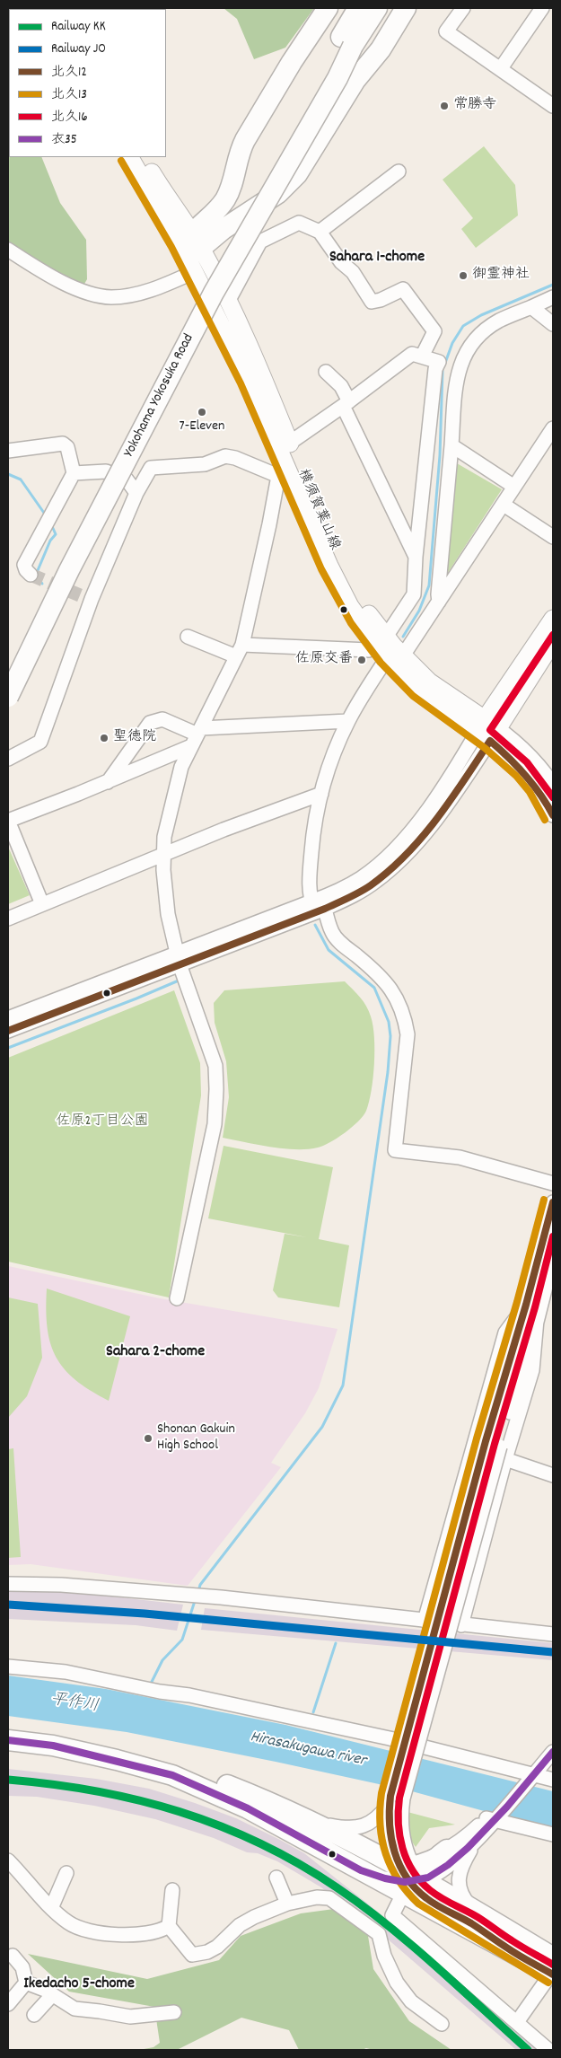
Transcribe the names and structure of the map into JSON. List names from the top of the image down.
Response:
{
  "streets": {
    "highway": ["Yokohama Yokosuka Road"],
    "main road": ["横須賀葉山線"]
  },
  "districts": ["Sahara 1-chome", "Sahara 2-chome", "Ikedacho 5-chome"],
  "water": ["平作川", "Hirasakugawa river"],
  "parks": ["佐原2丁目公園"],
  "places": [
    "常勝寺",
    "御霊神社",
    "7-Eleven",
    "佐原交番",
    "聖徳院",
    "Shonan Gakuin High School"
  ],
  "lines": [
    "transit line 北久13",
    "transit line 北久16",
    "transit line 北久12",
    "rail line JO",
    "transit line 衣35",
    "rail line KK"
  ],
  "legend": [
    "Railway KK",
    "Railway JO",
    "北久12",
    "北久13",
    "北久16",
    "衣35"
  ]
}
